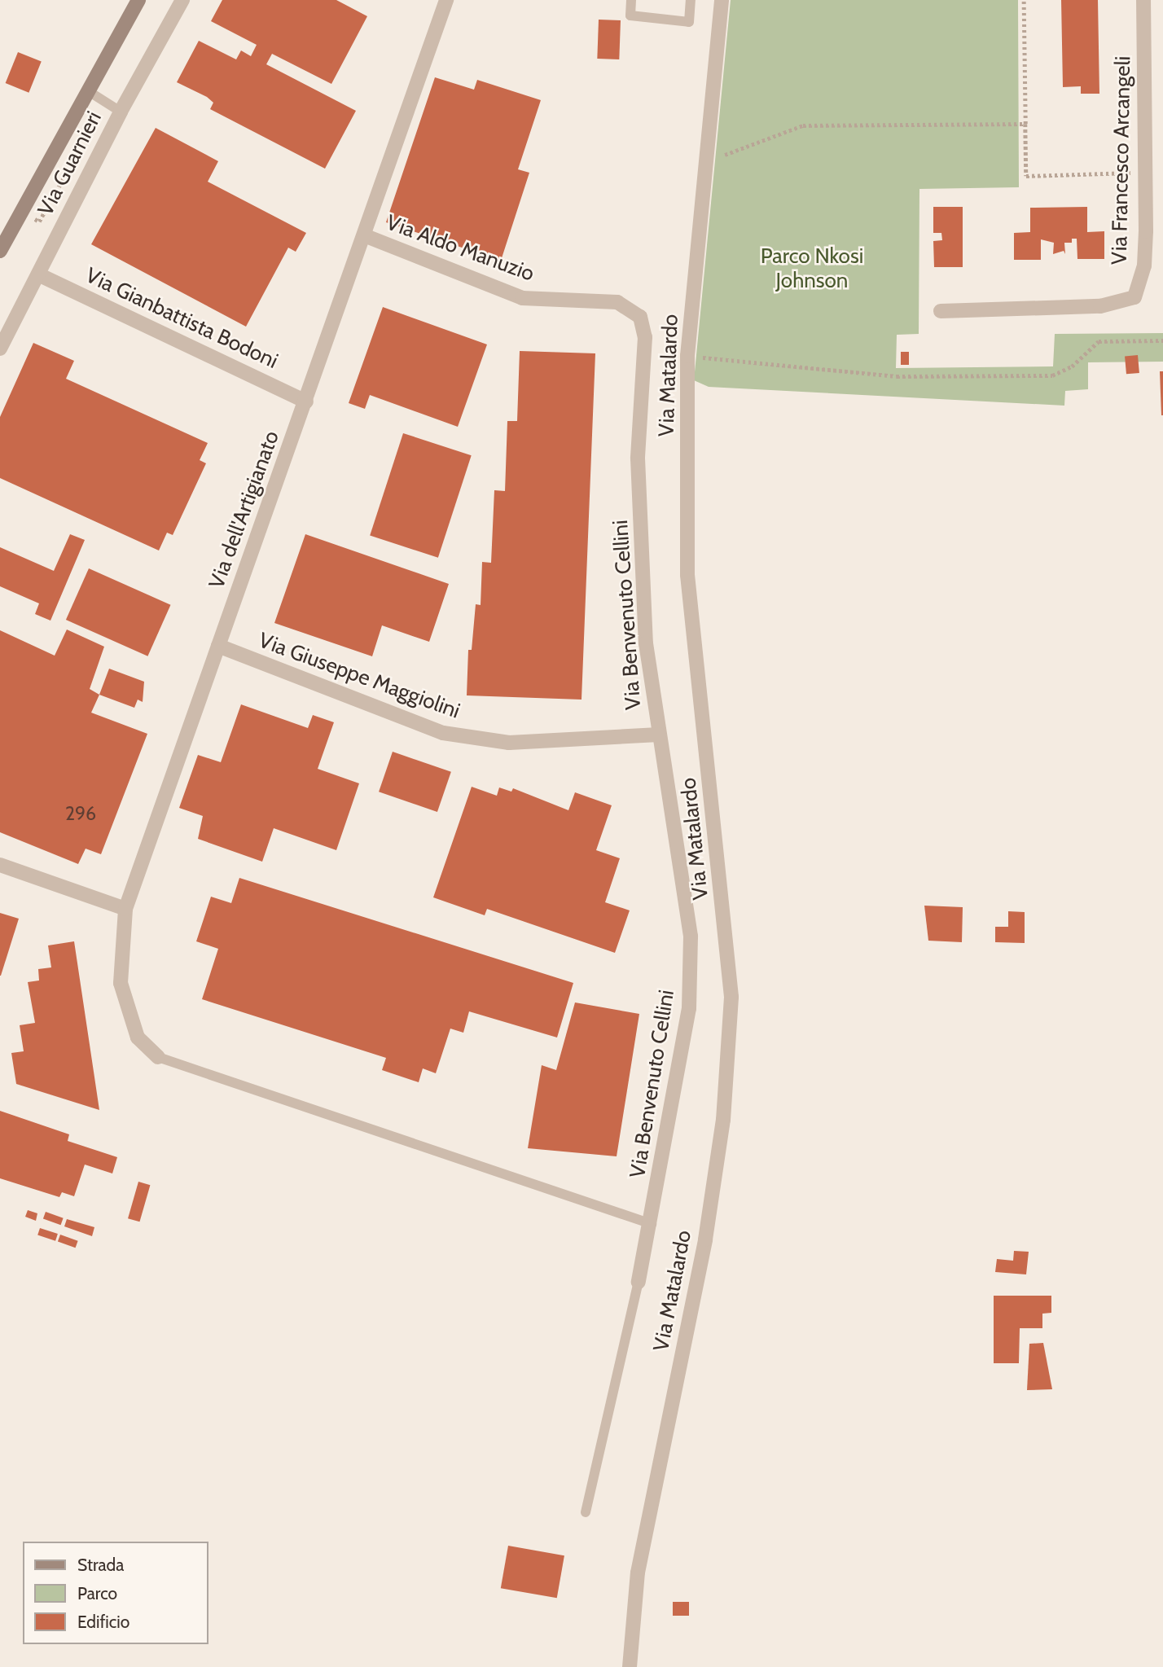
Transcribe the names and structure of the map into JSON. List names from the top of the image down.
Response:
{
  "streets": {
    "street": [
      "Via Francesco Arcangeli",
      "Via Guarnieri",
      "Via Aldo Manuzio",
      "Via Gianbattista Bodoni",
      "Via Matalardo",
      "Via dell'Artigianato",
      "Via Benvenuto Cellini",
      "Via Giuseppe Maggiolini"
    ]
  },
  "crossings": [
    ["Via Guarnieri", "Via Gianbattista Bodoni"],
    ["Via Aldo Manuzio", "Via dell'Artigianato"],
    ["Via Aldo Manuzio", "Via Benvenuto Cellini"],
    ["Via Gianbattista Bodoni", "Via dell'Artigianato"],
    ["Via dell'Artigianato", "Via Giuseppe Maggiolini"],
    ["Via Benvenuto Cellini", "Via Giuseppe Maggiolini"]
  ],
  "parks": ["Parco Nkosi Johnson"],
  "house_numbers": ["296"],
  "legend": ["Strada", "Parco", "Edificio"]
}
